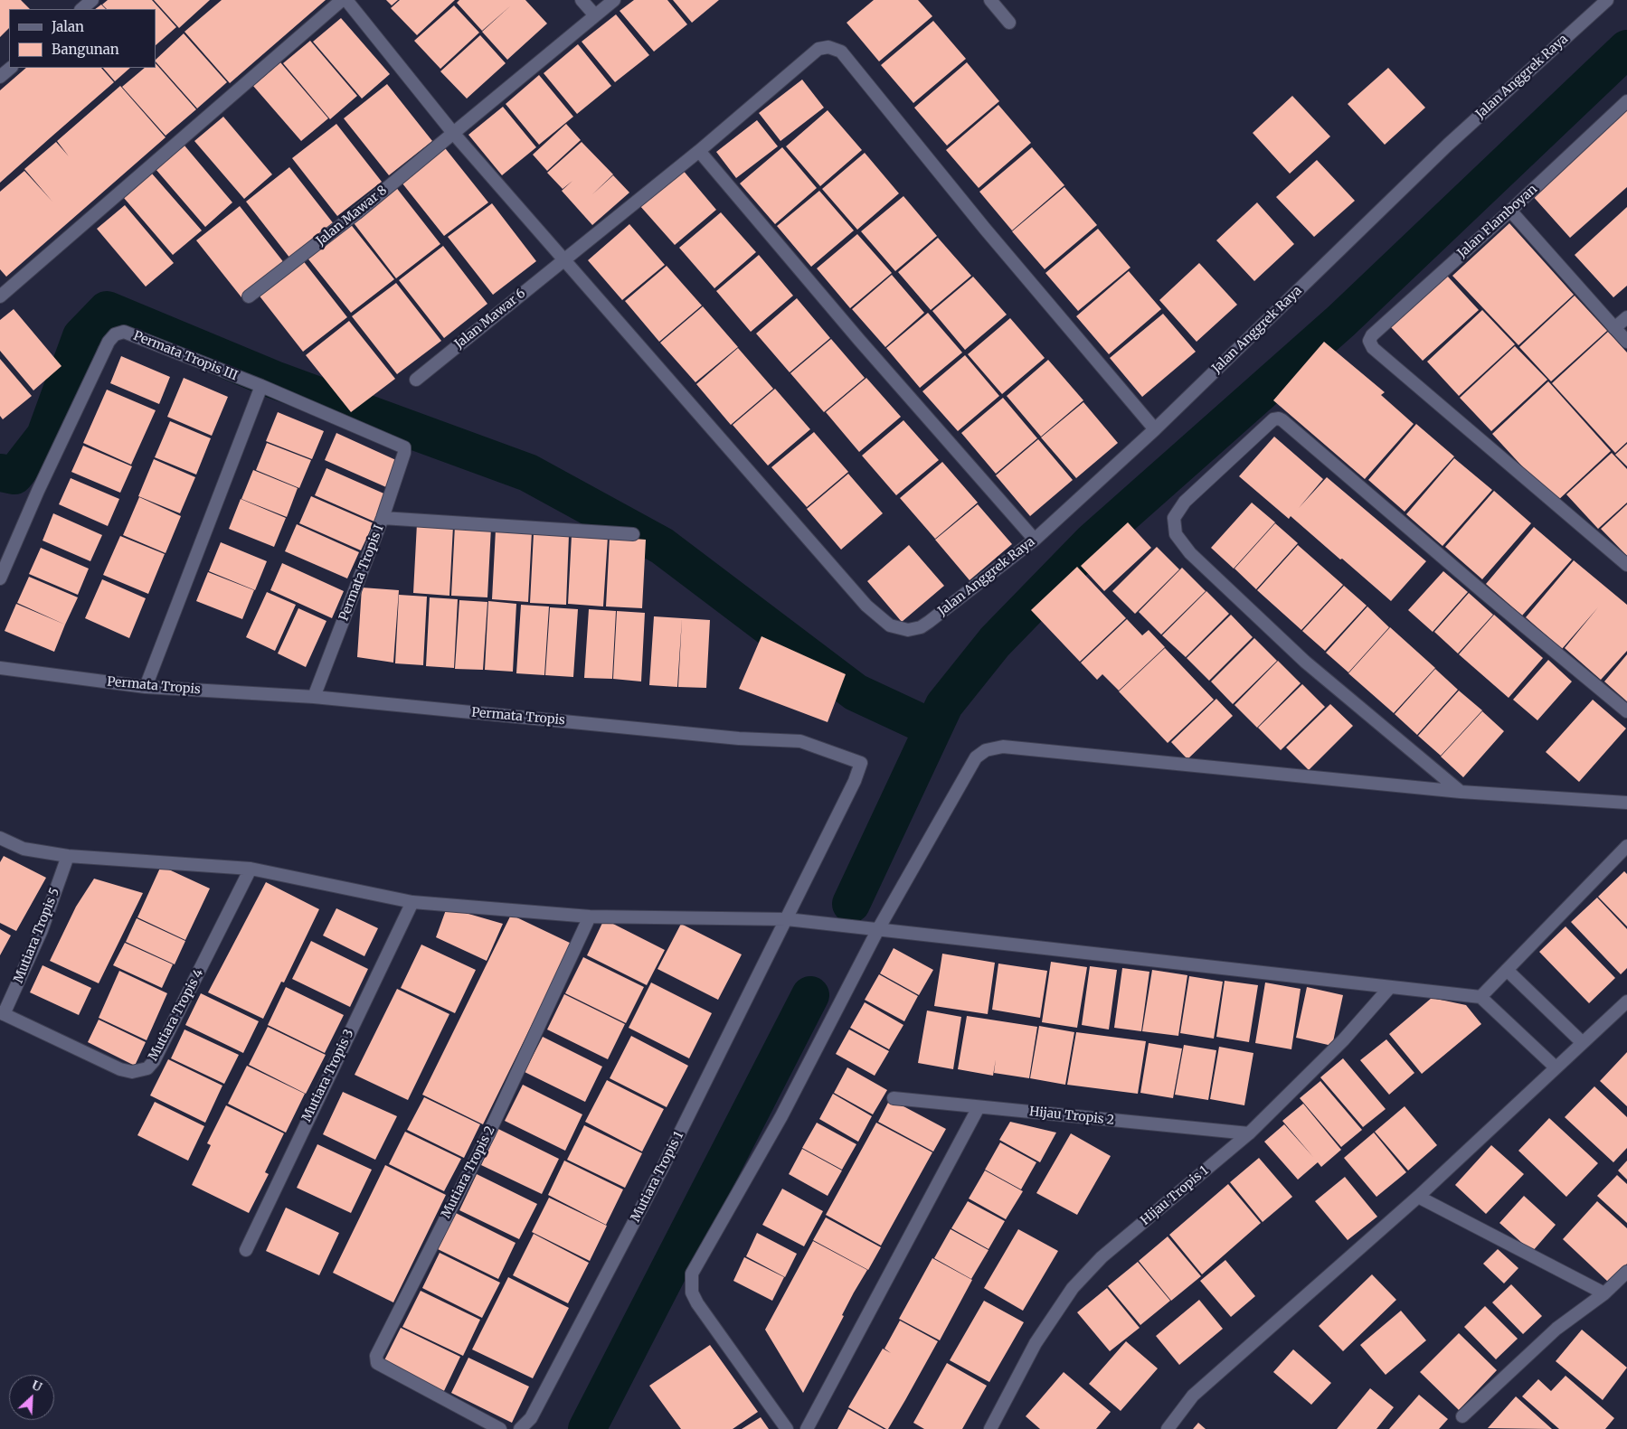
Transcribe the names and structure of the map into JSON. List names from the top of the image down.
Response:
{
  "streets": {
    "street": [
      "Jalan Anggrek Raya",
      "Jalan Mawar 8",
      "Jalan Flamboyan",
      "Jalan Mawar 6",
      "Permata Tropis III",
      "Permata Tropis I",
      "Permata Tropis",
      "Mutiara Tropis 5",
      "Mutiara Tropis 4",
      "Mutiara Tropis 3",
      "Hijau Tropis 2",
      "Mutiara Tropis 2",
      "Mutiara Tropis 1",
      "Hijau Tropis 1"
    ]
  },
  "crossings": [
    ["Jalan Anggrek Raya", "Jalan Mawar 6"],
    ["Permata Tropis III", "Permata Tropis I"],
    ["Permata Tropis I", "Permata Tropis"],
    ["Permata Tropis", "Mutiara Tropis 1"],
    ["Mutiara Tropis 5", "Mutiara Tropis 4"],
    ["Hijau Tropis 2", "Hijau Tropis 1"]
  ],
  "legend": ["Jalan", "Bangunan"],
  "north": "top right"
}
